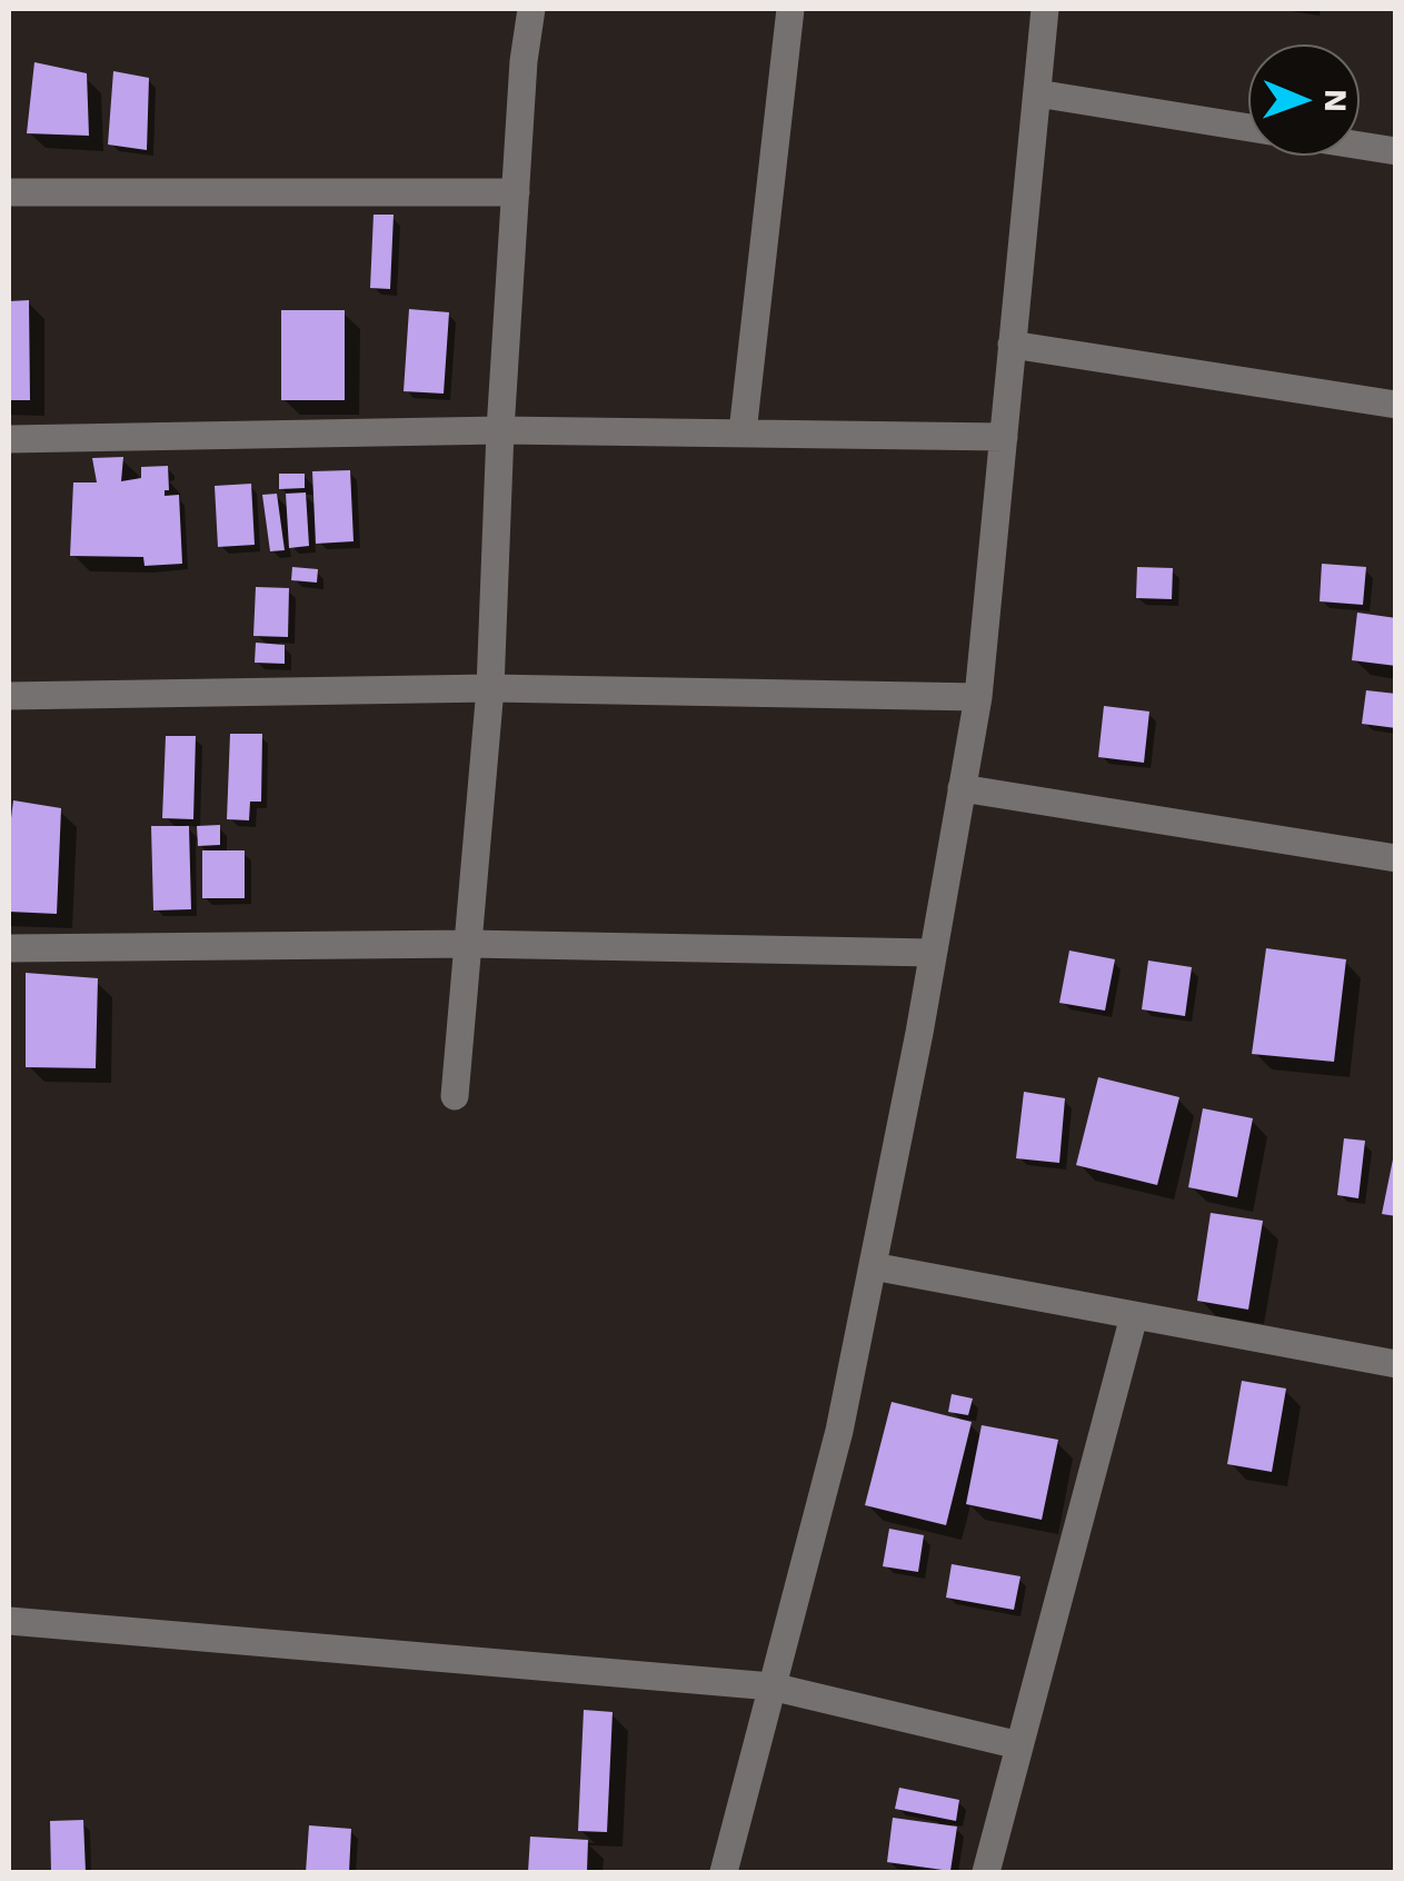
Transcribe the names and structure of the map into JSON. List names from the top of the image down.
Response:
{
  "north": "right"
}
